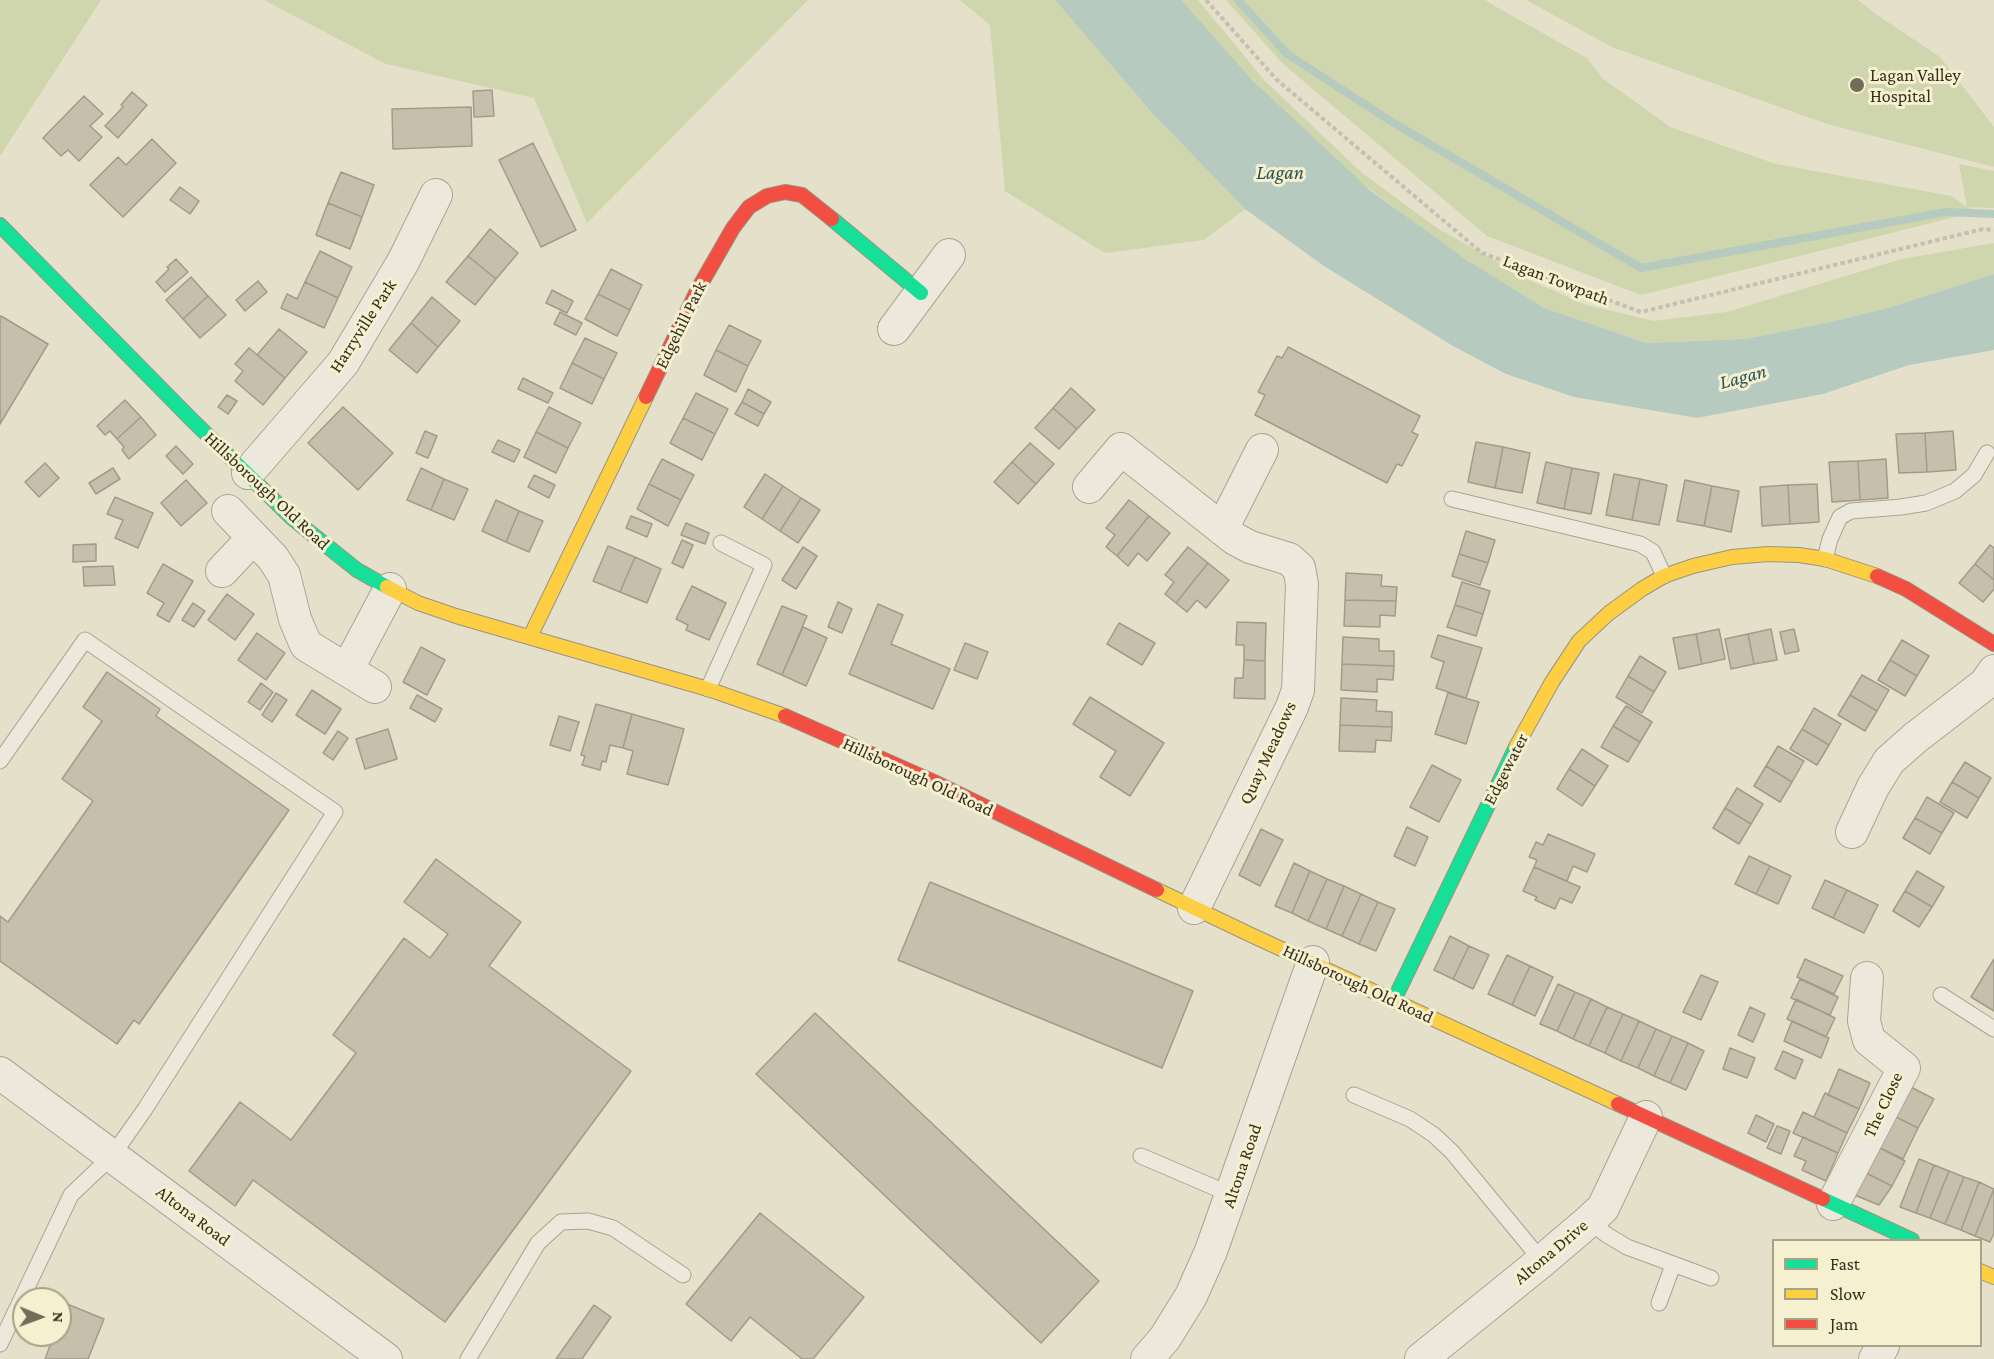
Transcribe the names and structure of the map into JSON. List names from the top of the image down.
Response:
{
  "streets": {
    "street": [
      "Edgehill Park",
      "Harryville Park",
      "Hillsborough Old Road",
      "Quay Meadows",
      "Edgewater",
      "The Close",
      "Altona Road",
      "Altona Drive"
    ],
    "path": ["Lagan Towpath"]
  },
  "crossings": [
    ["Edgehill Park", "Hillsborough Old Road"],
    ["Harryville Park", "Hillsborough Old Road"],
    ["Hillsborough Old Road", "Quay Meadows"],
    ["Hillsborough Old Road", "Edgewater"],
    ["Hillsborough Old Road", "The Close"],
    ["Hillsborough Old Road", "Altona Road"],
    ["Hillsborough Old Road", "Altona Drive"]
  ],
  "water": ["Lagan"],
  "places": ["Lagan Valley Hospital"],
  "legend": ["Fast", "Slow", "Jam"],
  "north": "right"
}
